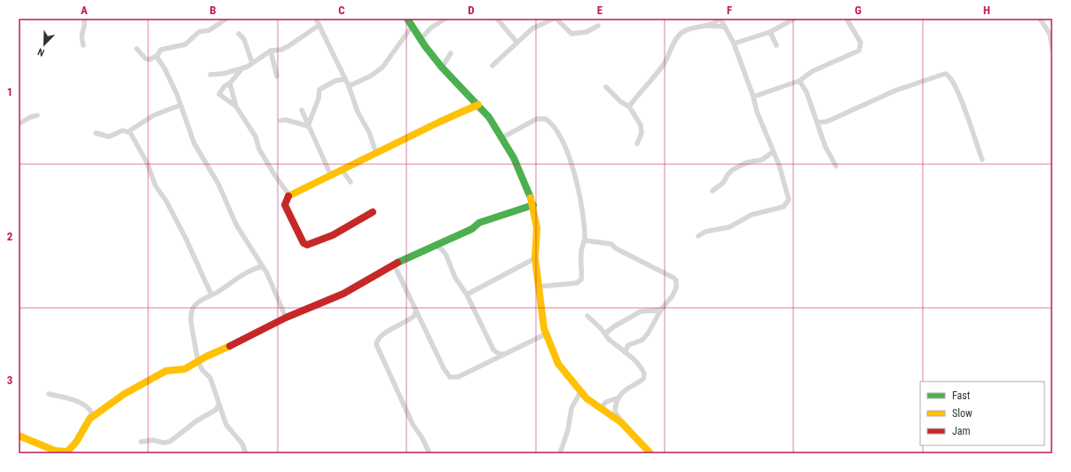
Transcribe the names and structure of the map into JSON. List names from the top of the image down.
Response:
{
  "legend": ["Fast", "Slow", "Jam"],
  "north": "bottom left",
  "grid": {
    "columns": [
      "A",
      "B",
      "C",
      "D",
      "E",
      "F",
      "G",
      "H"
    ],
    "rows": ["1", "2", "3"]
  }
}
